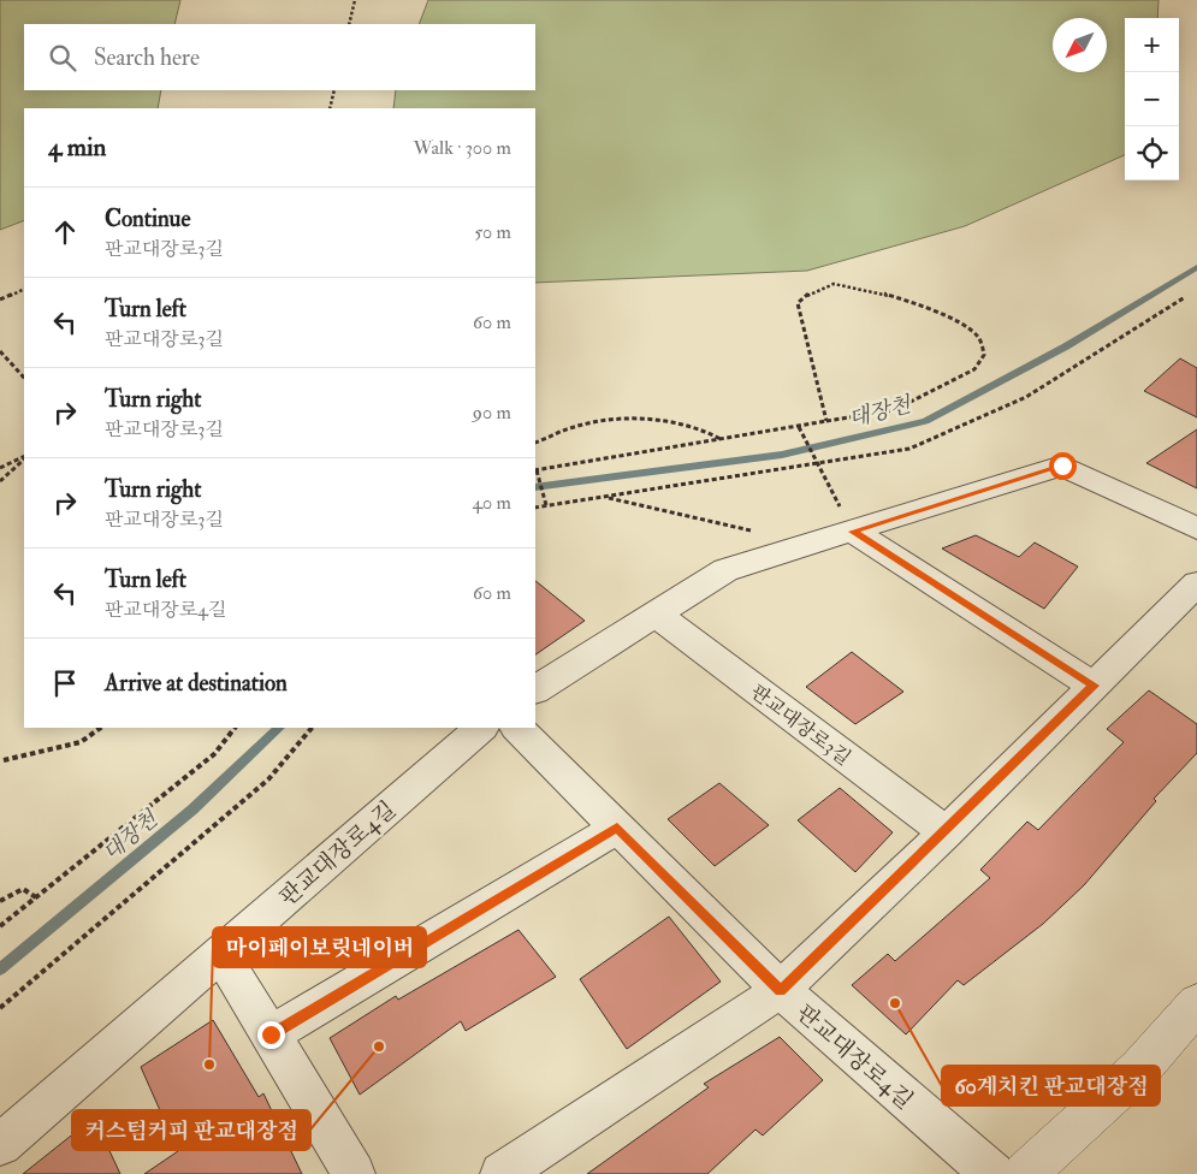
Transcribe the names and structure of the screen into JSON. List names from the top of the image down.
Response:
{
  "streets": {
    "street": ["판교대장로3길", "판교대장로4길"]
  },
  "water": ["대장천"],
  "places": ["60계치킨 판교대장점", "커스텀커피 판교대장점", "마이페이보릿네이버"],
  "north": "bottom left",
  "page": {
    "map_buttons": ["+", "−"],
    "search": "Search here",
    "heading": ["4 min", "Walk · 300 m"],
    "list": [
      ["Continue", "판교대장로3길", "50 m"],
      ["Turn left", "판교대장로3길", "60 m"],
      ["Turn right", "판교대장로3길", "90 m"],
      ["Turn right", "판교대장로3길", "40 m"],
      ["Turn left", "판교대장로4길", "60 m"],
      "Arrive at destination"
    ]
  }
}
